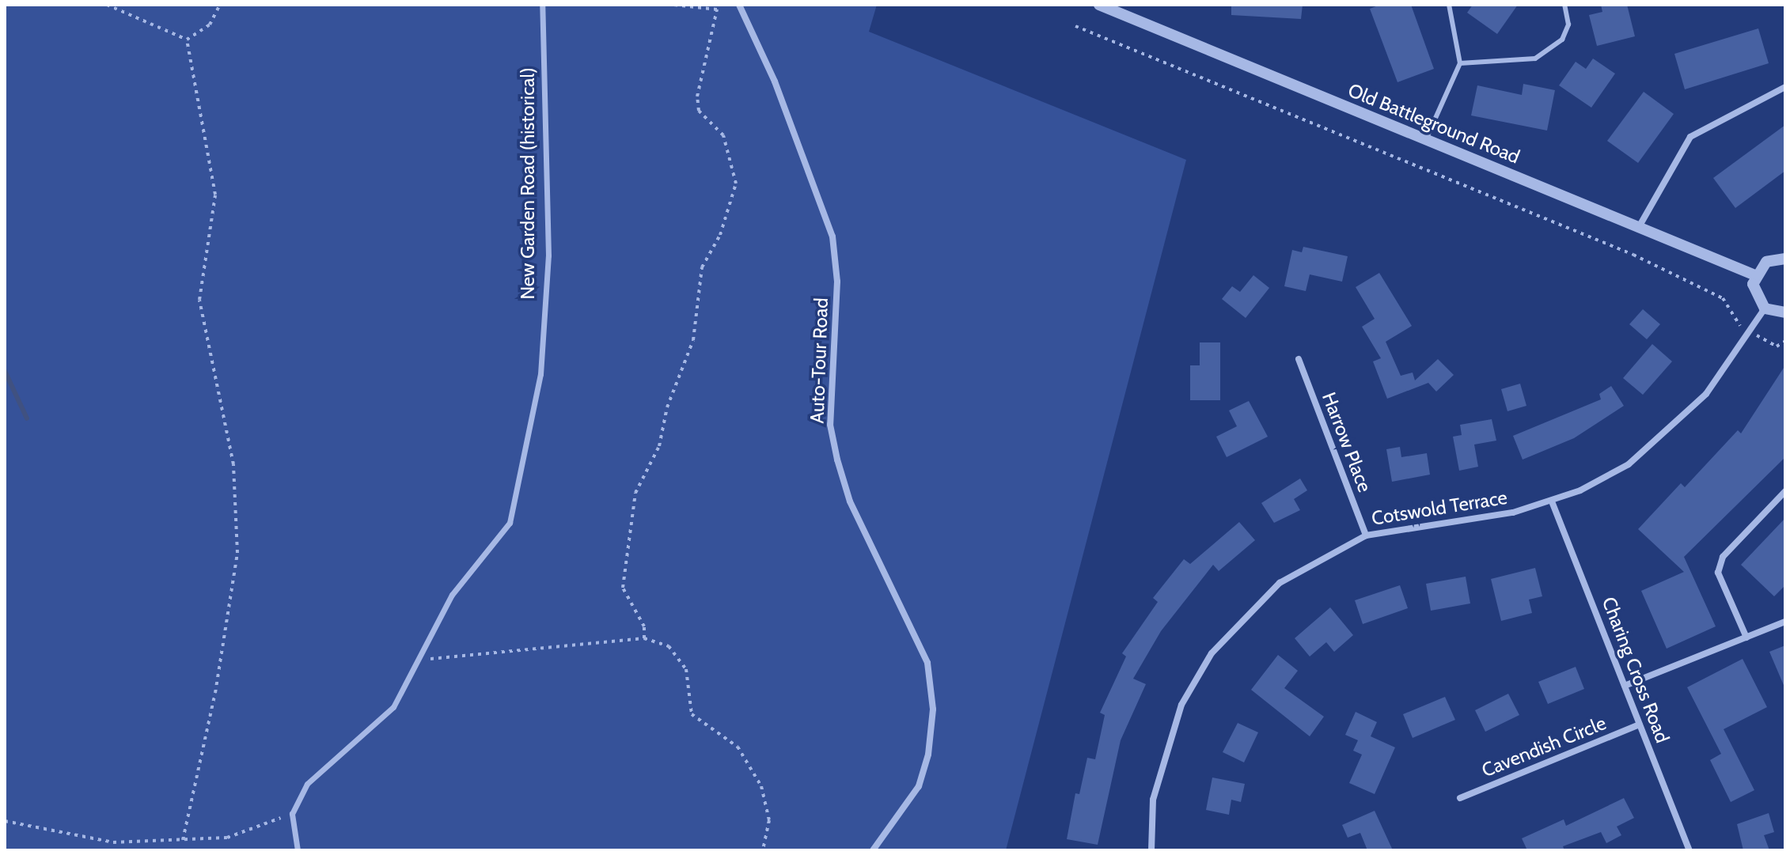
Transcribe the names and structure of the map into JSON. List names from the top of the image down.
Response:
{
  "streets": {
    "street": [
      "Old Battleground Road",
      "New Garden Road (historical)",
      "Auto-Tour Road",
      "Harrow Place",
      "Cotswold Terrace",
      "Charing Cross Road",
      "Cavendish Circle"
    ]
  },
  "crossings": [
    ["Harrow Place", "Cotswold Terrace"],
    ["Cotswold Terrace", "Charing Cross Road"],
    ["Charing Cross Road", "Cavendish Circle"]
  ]
}
